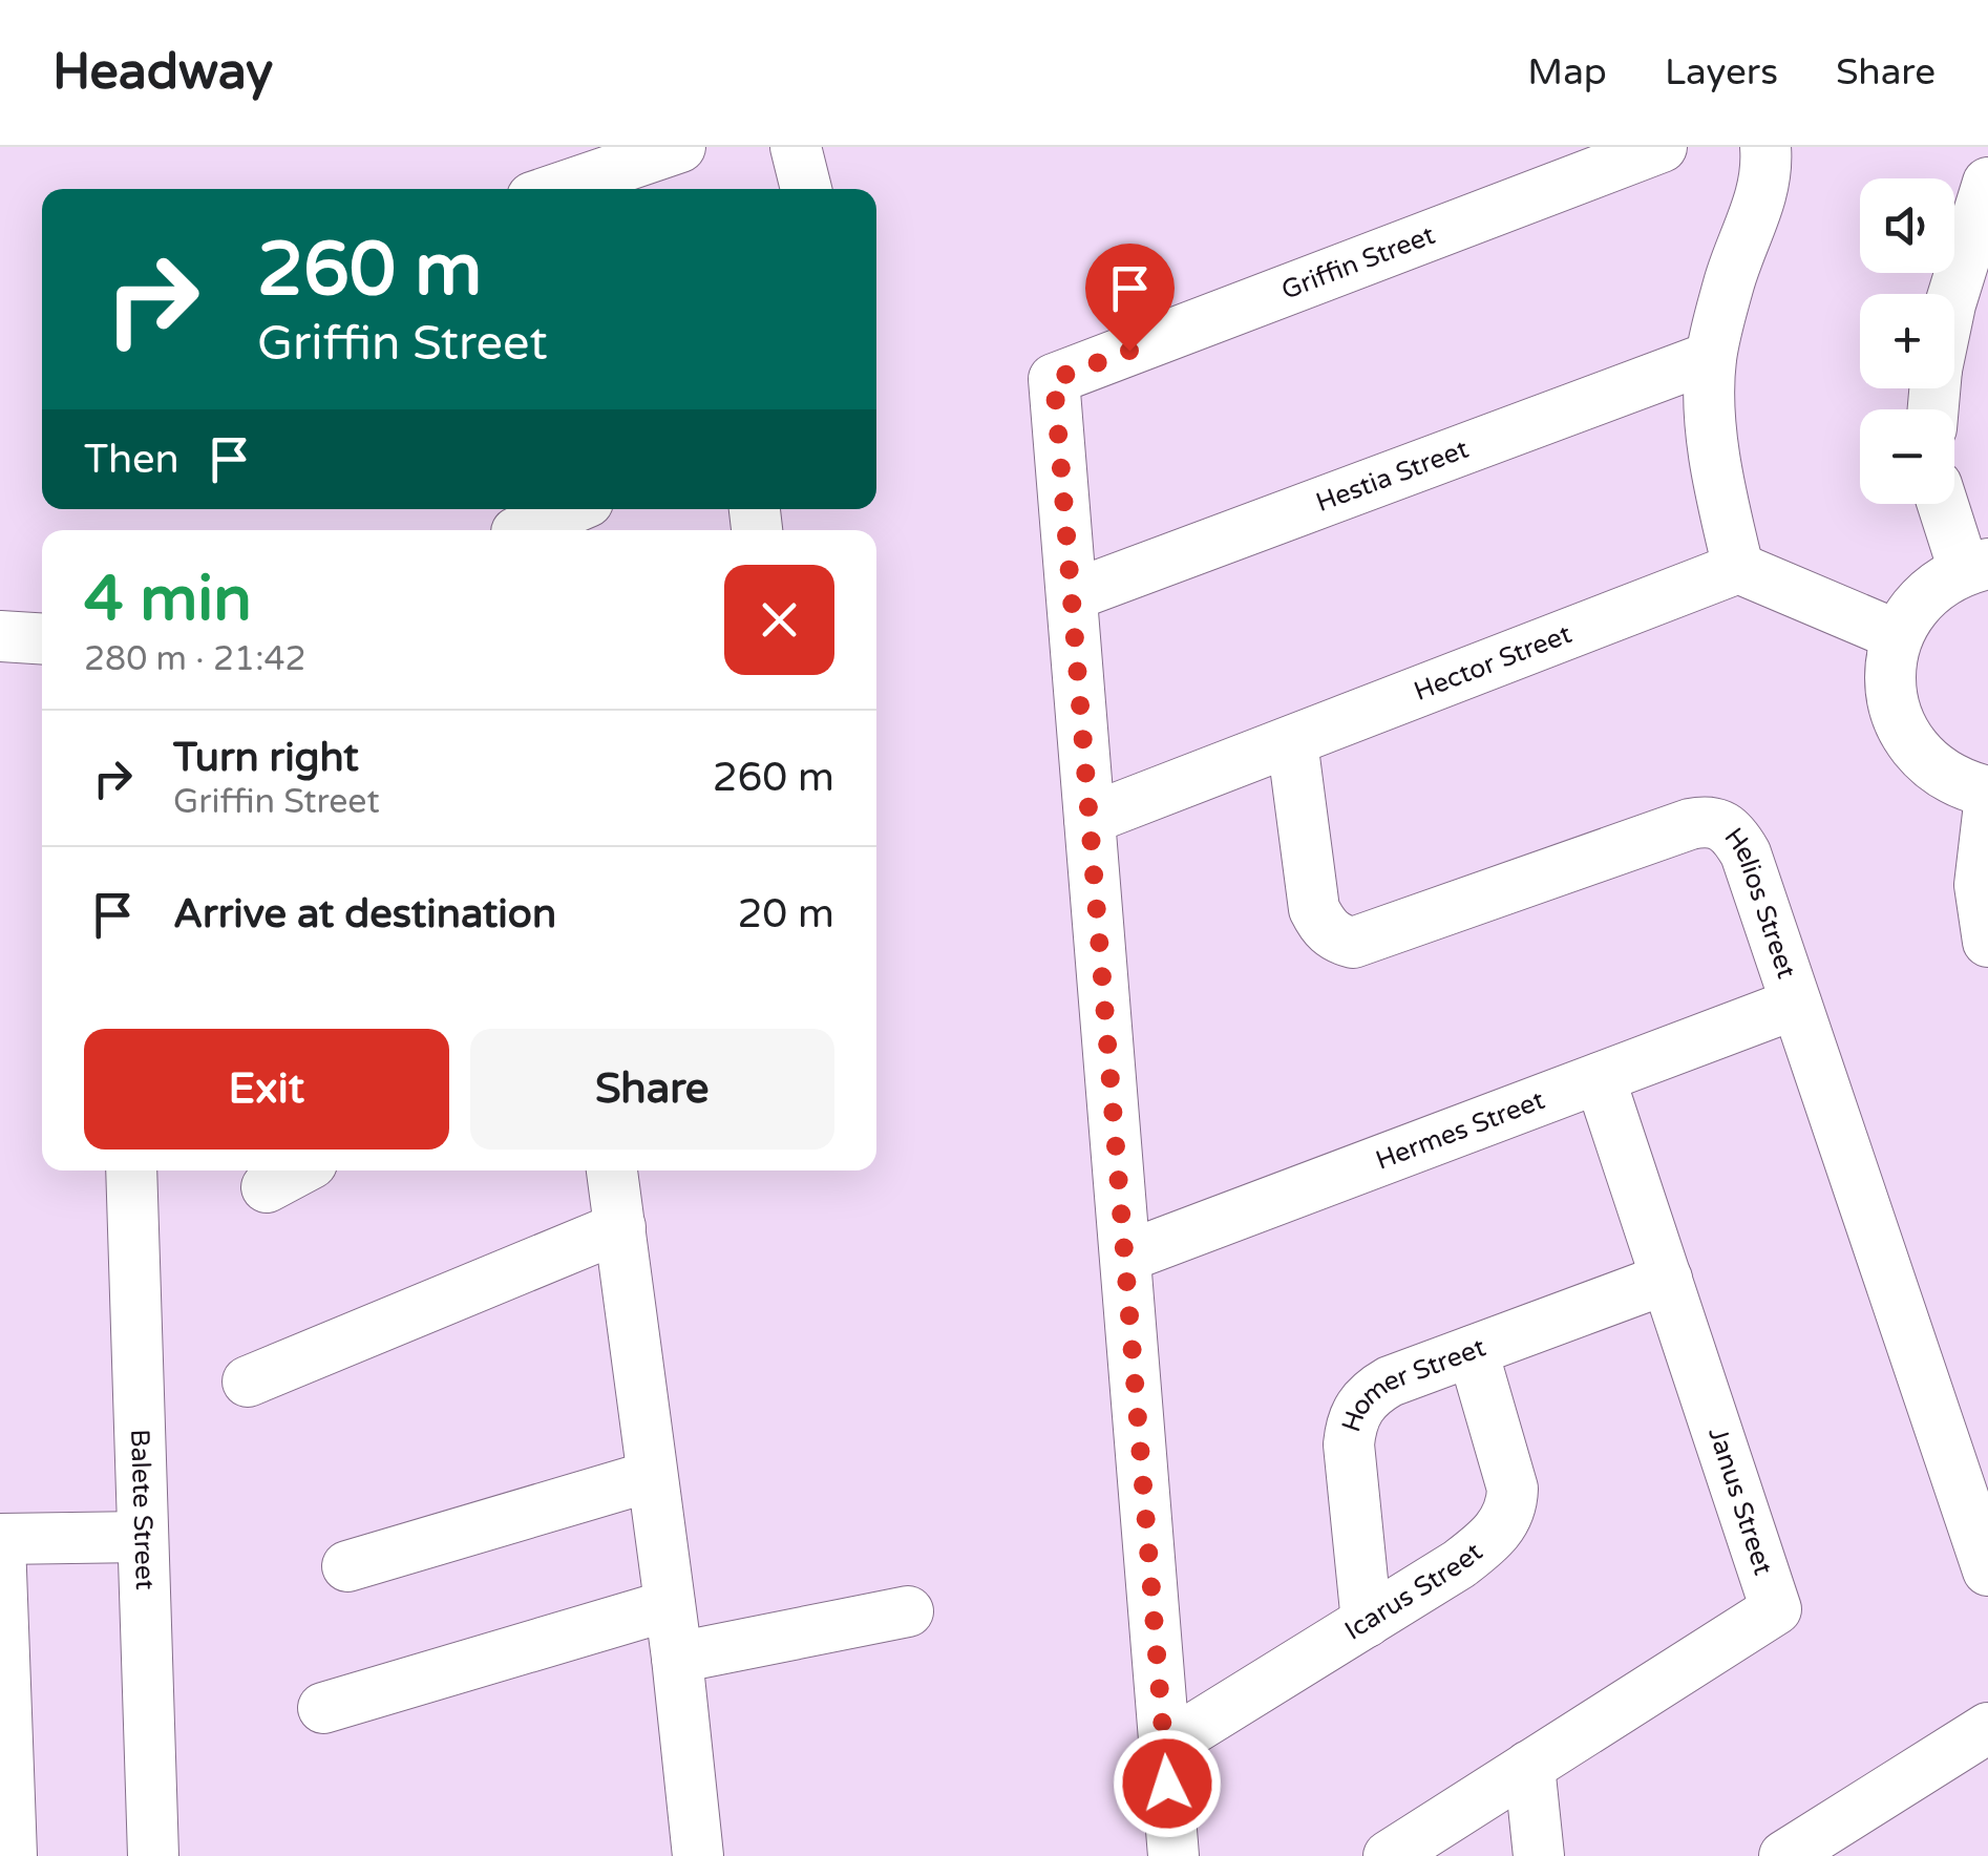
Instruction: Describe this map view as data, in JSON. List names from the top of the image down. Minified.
{"streets":{"street":["Griffin Street","Hestia Street","Hector Street","Helios Street","Hermes Street","Homer Street","Janus Street","Balete Street","Icarus Street"]},"crossings":[["Griffin Street","Hestia Street"],["Hector Street","Helios Street"],["Helios Street","Hermes Street"],["Hermes Street","Janus Street"],["Homer Street","Janus Street"],["Homer Street","Icarus Street"]],"page":{"header":"Headway","nav":["Map","Layers","Share"],"map_buttons":["+","−"],"turn":["260 m","Griffin Street"],"then":"Then","heading":["4 min","280 m · 21:42"],"list":[{"name":"Turn right","note":"Griffin Street","value":"260 m"},{"name":"Arrive at destination","value":"20 m"}],"buttons":["Exit","Share"]}}
